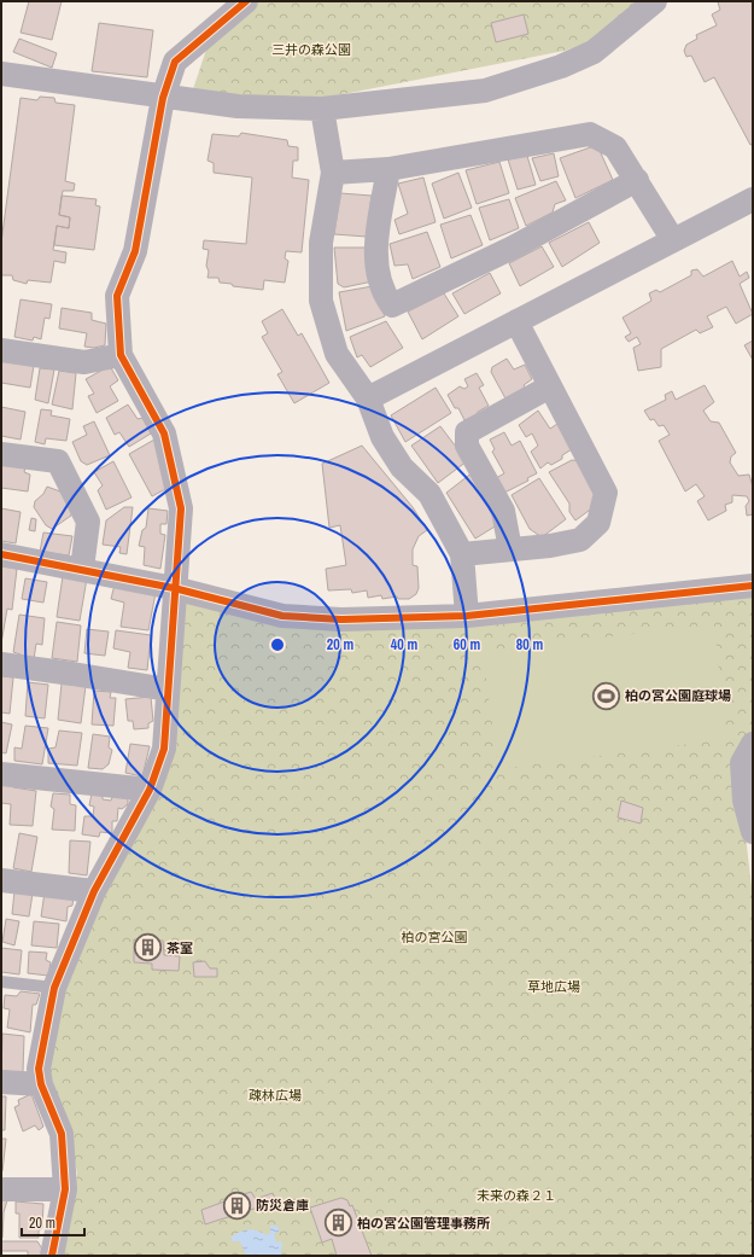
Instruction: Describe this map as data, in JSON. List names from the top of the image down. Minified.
{"parks":["三井の森公園","柏の宮公園","草地広場","疎林広場","未来の森２１"],"places":{"sports":["柏の宮公園庭球場"],"building":["茶室","防災倉庫","柏の宮公園管理事務所"]},"scale_bar":"20 m","rings":["20 m","40 m","60 m","80 m"]}
